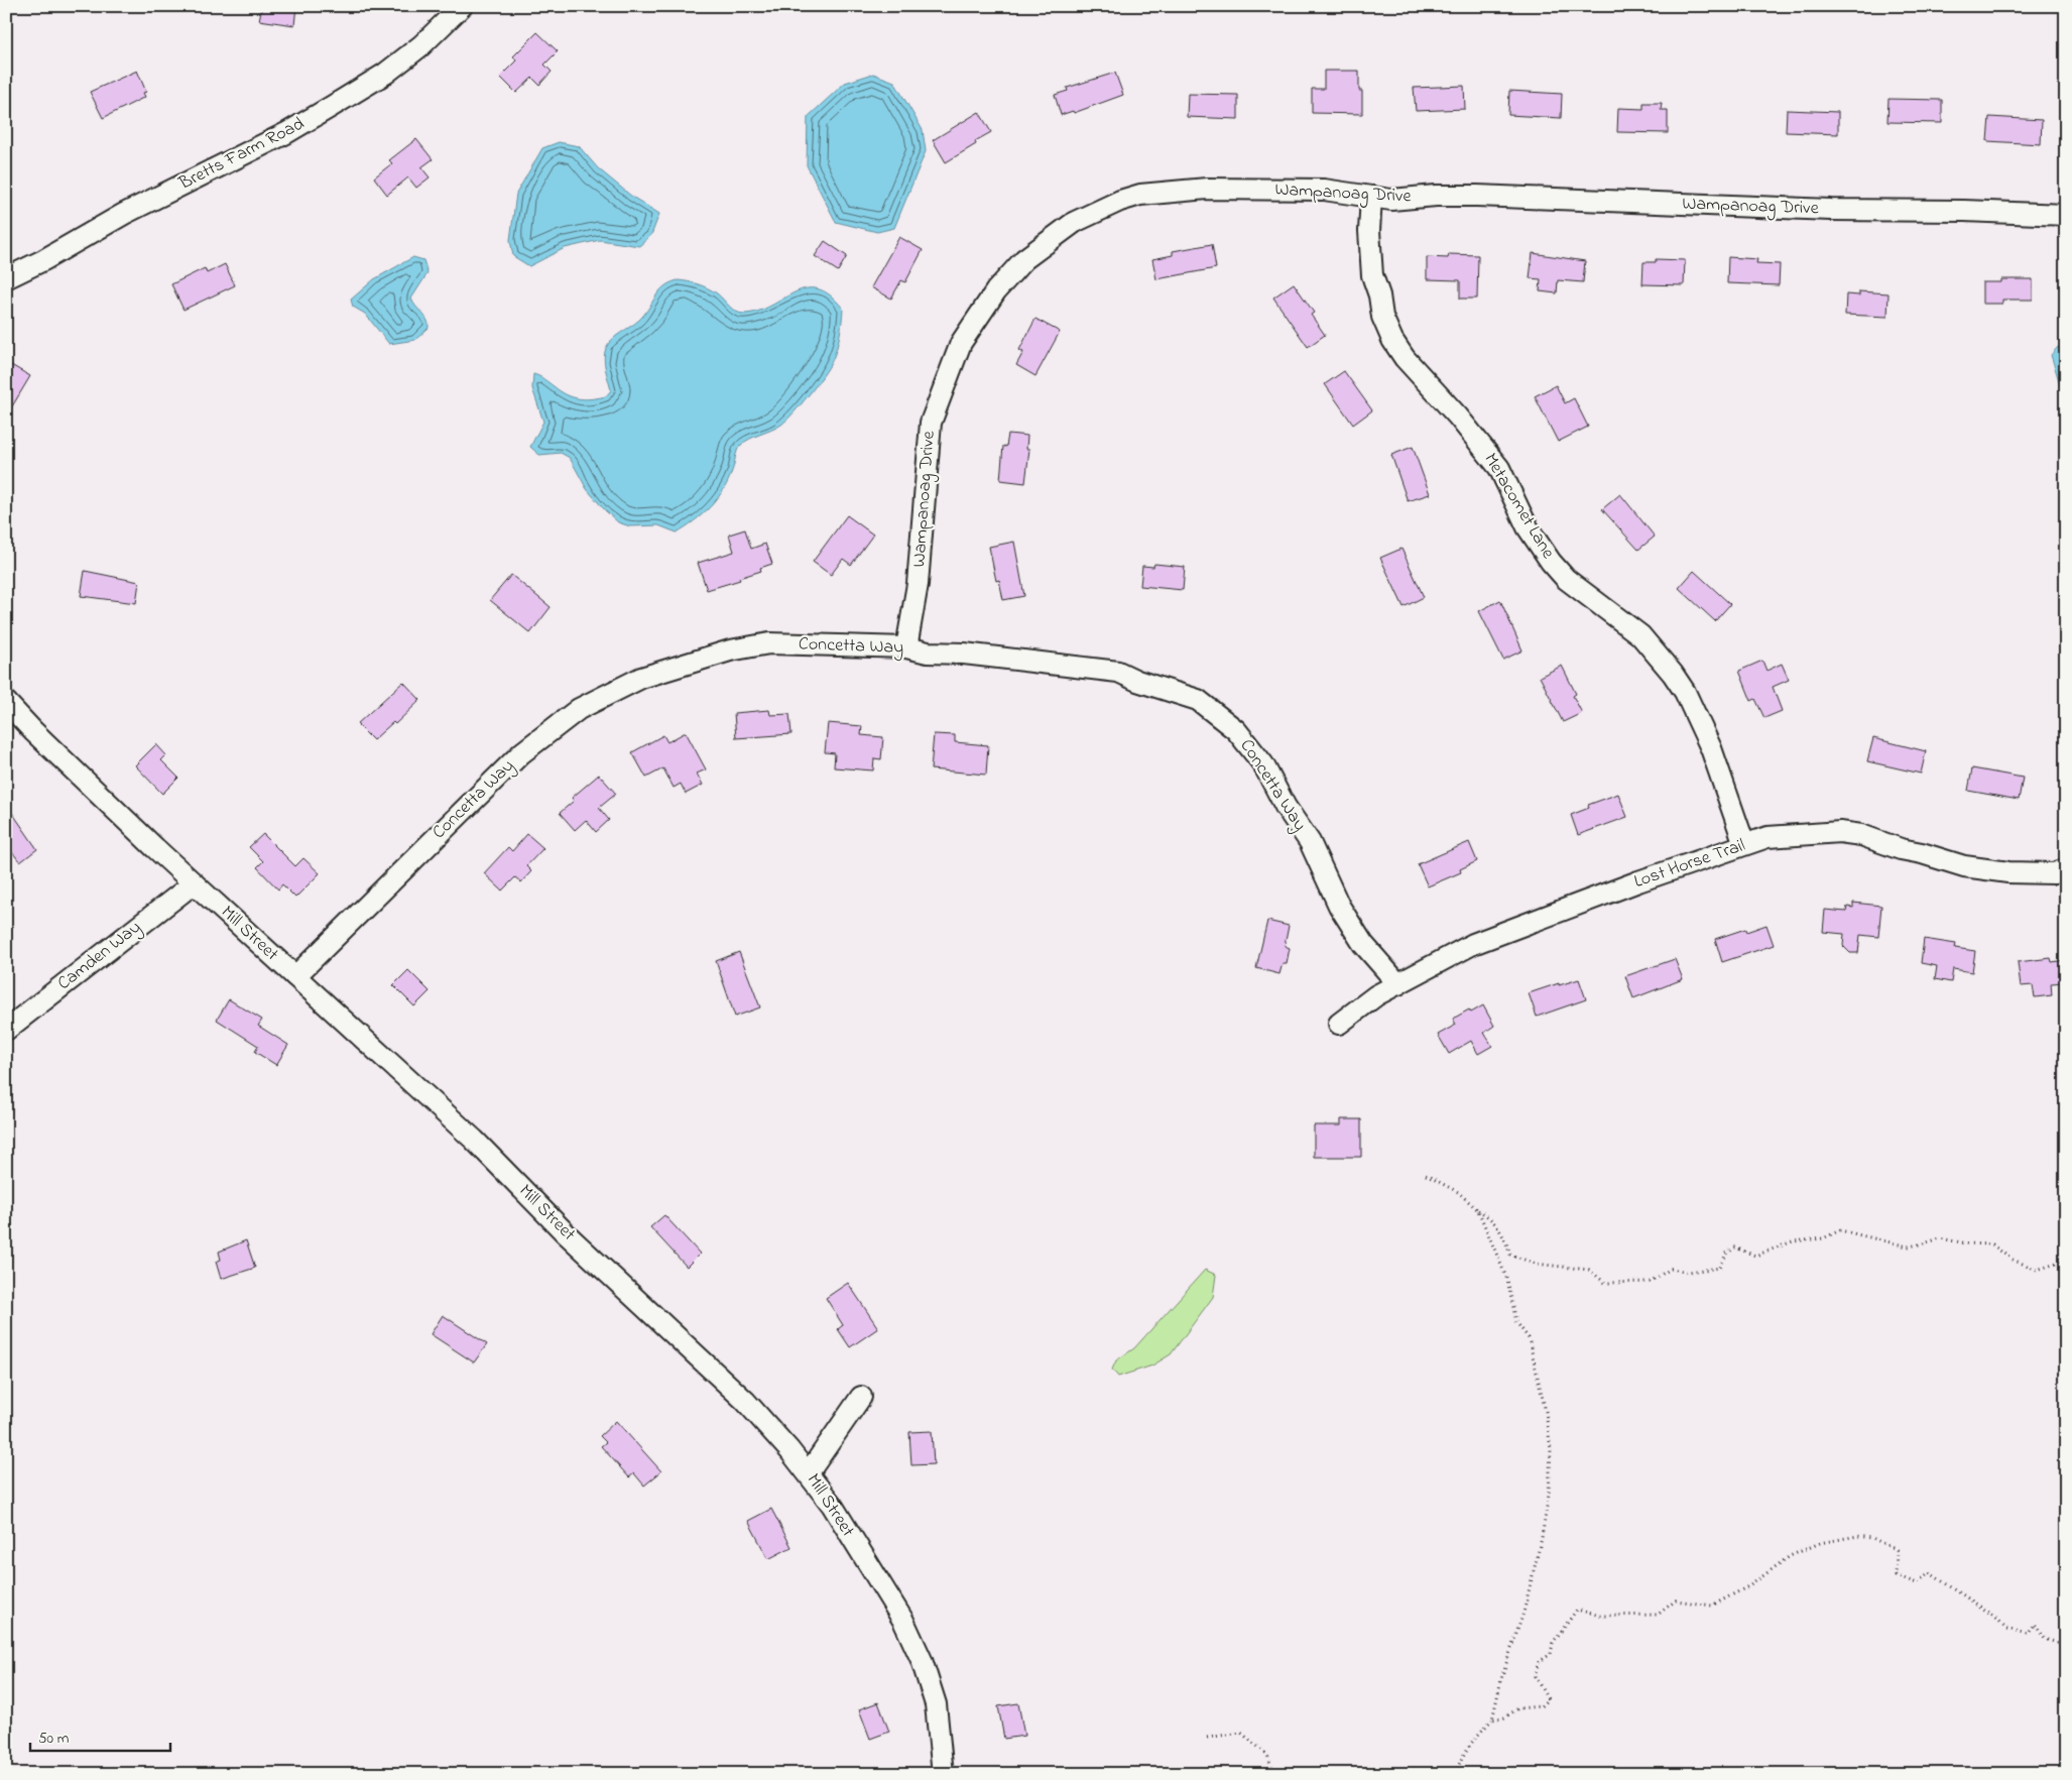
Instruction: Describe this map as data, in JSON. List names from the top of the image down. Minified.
{"streets":{"street":["Bretts Farm Road","Wampanoag Drive","Metacomet Lane","Concetta Way","Lost Horse Trail","Mill Street","Camden Way"]},"crossings":[["Wampanoag Drive","Metacomet Lane"],["Wampanoag Drive","Concetta Way"],["Metacomet Lane","Lost Horse Trail"],["Concetta Way","Lost Horse Trail"],["Concetta Way","Mill Street"],["Mill Street","Camden Way"]],"scale_bar":"50 m"}
